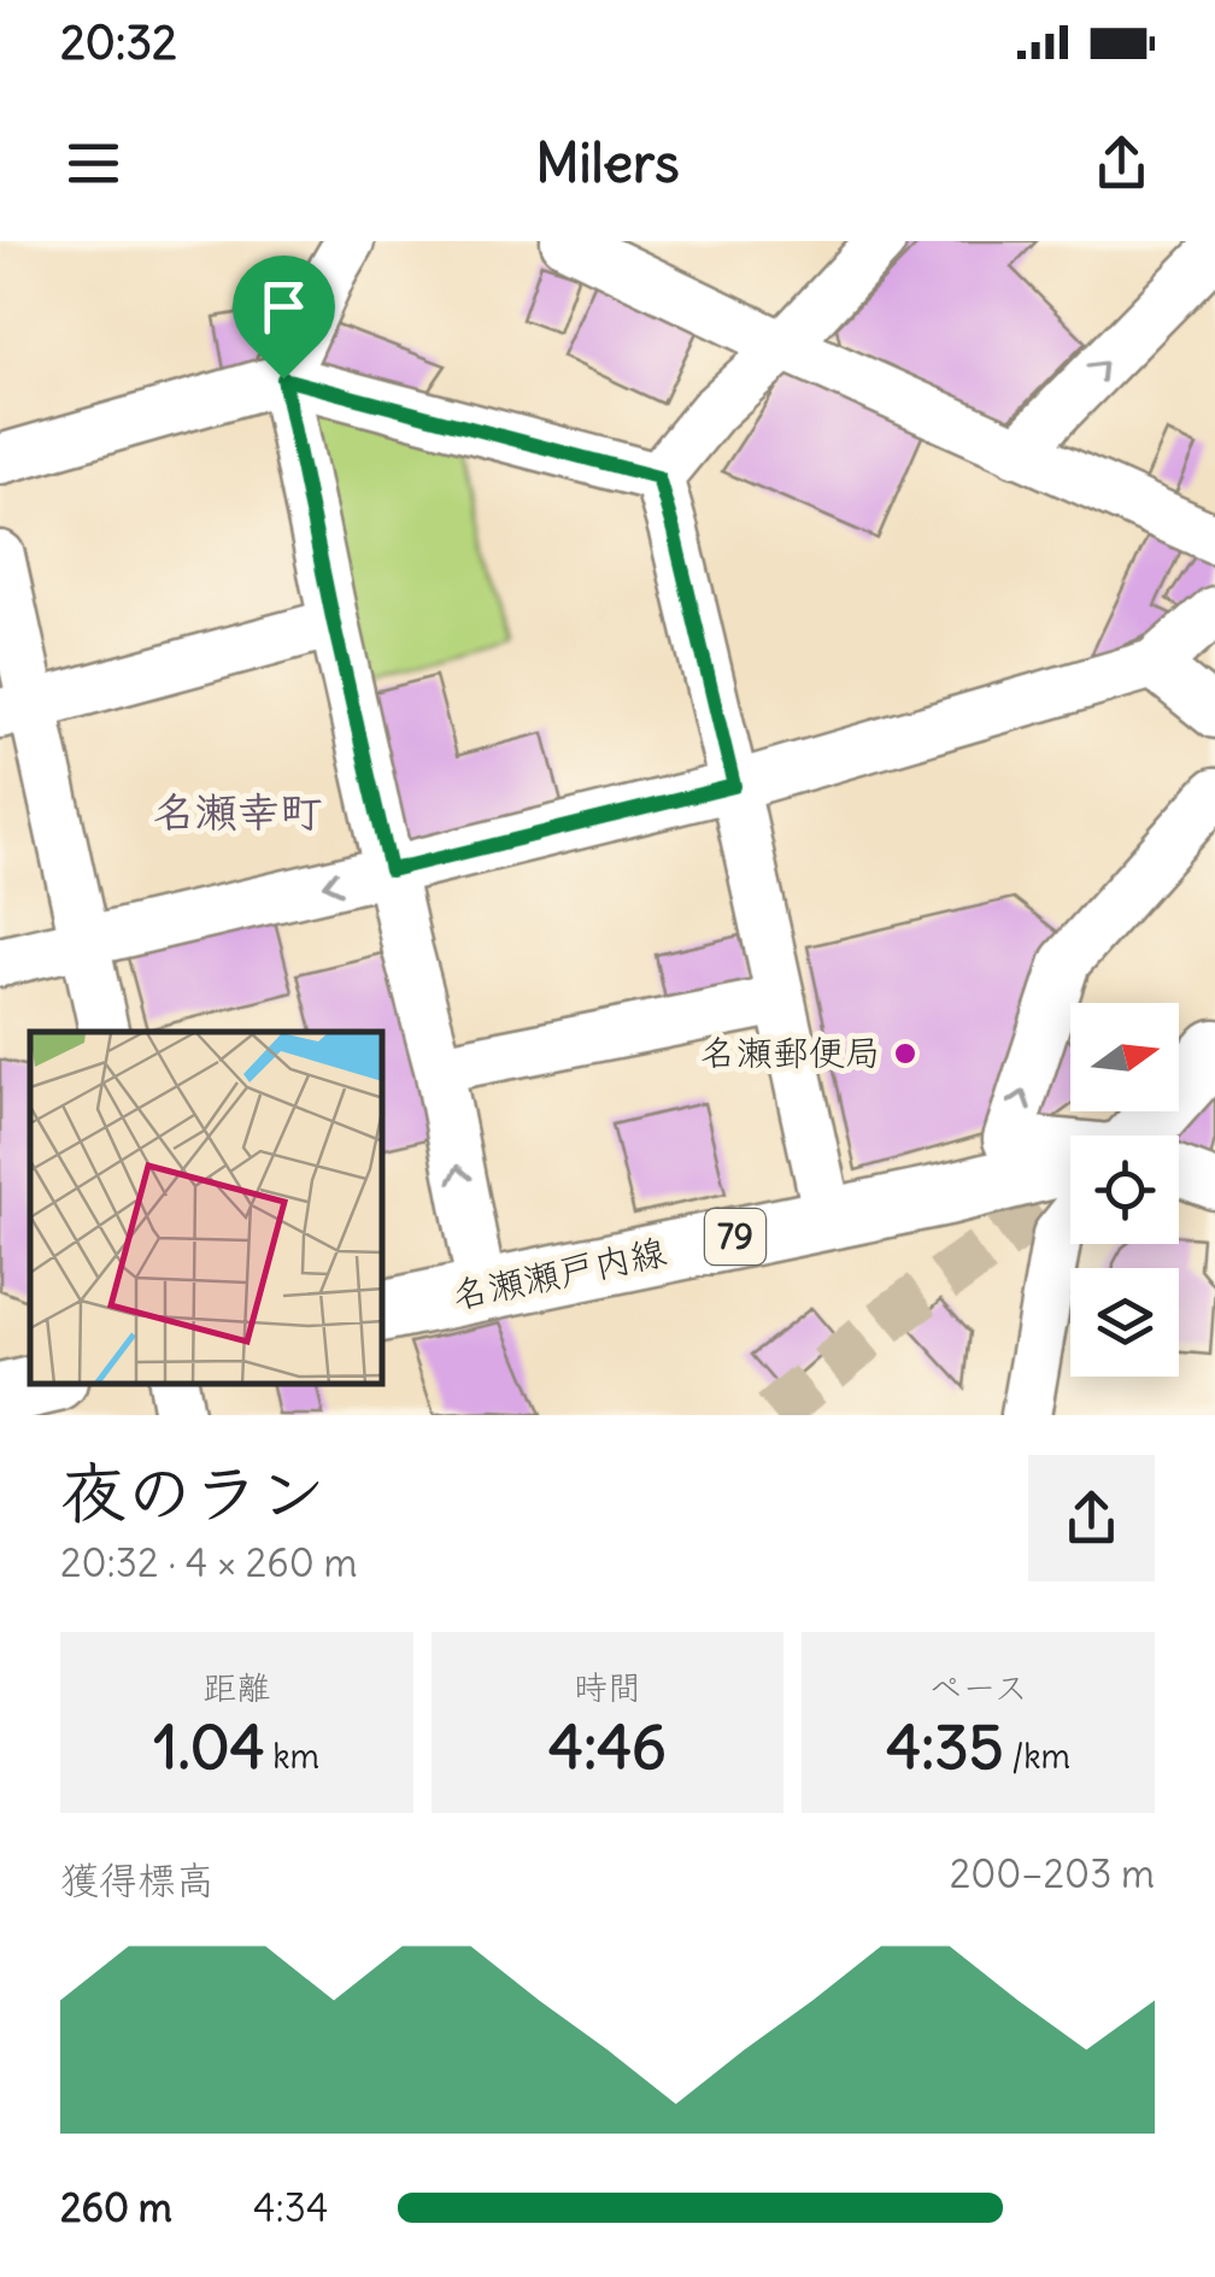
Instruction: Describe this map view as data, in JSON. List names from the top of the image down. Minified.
{"streets":{"main road":["79","名瀬瀬戸内線"]},"districts":["名瀬幸町"],"places":["名瀬郵便局"],"north":"right","page":{"status":"20:32","header":"Milers","heading":["夜のラン","20:32 · 4 × 260 m"],"stats":[["距離","1.04 km"],["時間","4:46"],["ペース","4:35 /km"]],"chart":["獲得標高","200–203 m"],"list":[{"name":"260 m","note":"4:34"}]}}
